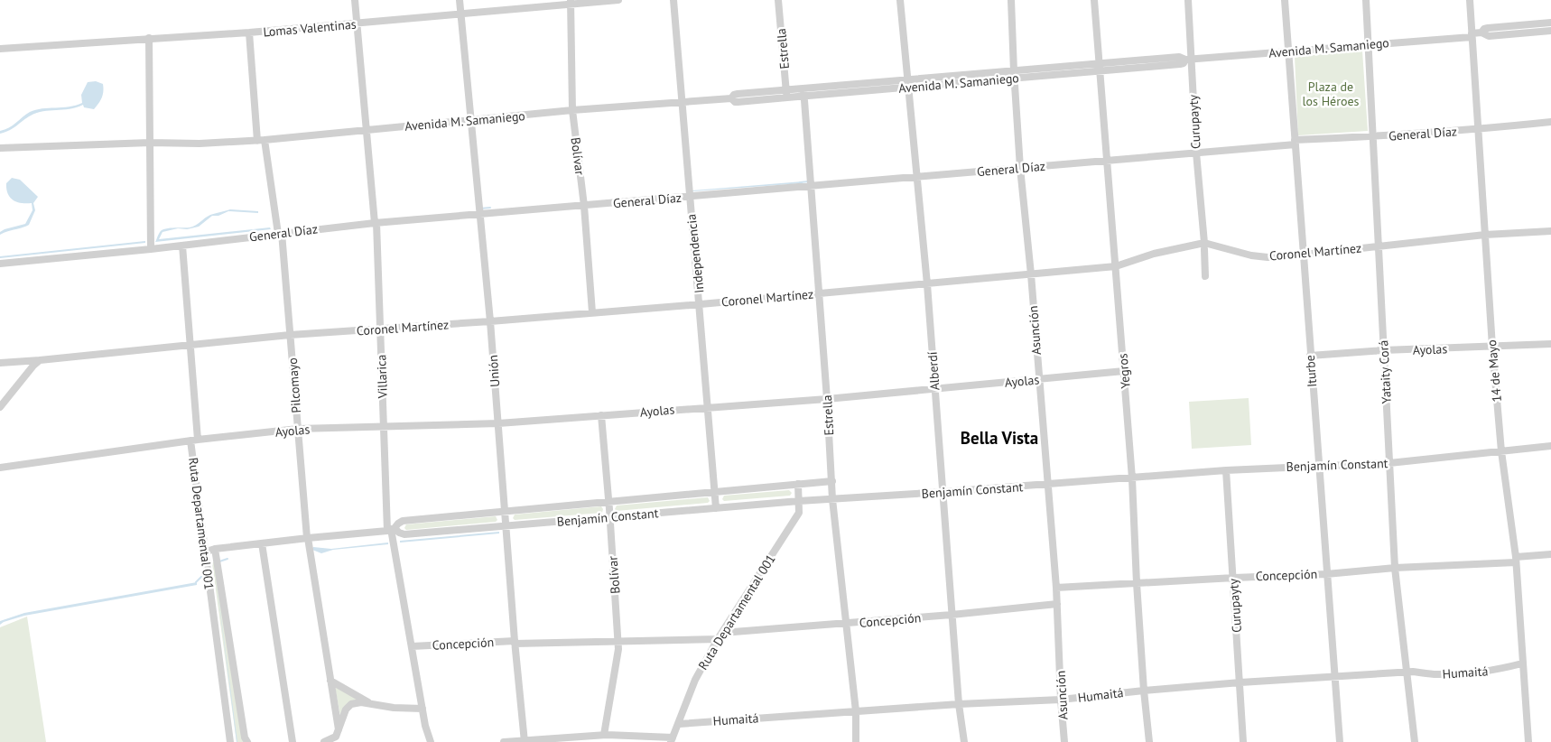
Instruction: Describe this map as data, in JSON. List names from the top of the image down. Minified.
{"streets":{"street":["Lomas Valentinas","Avenida M. Samaniego","Estrella","Curupayty","General Díaz","Bolívar","Coronel Martínez","Independencia","Asunción","Ayolas","Unión","Alberdí","Yegros","Iturbe","14 de Mayo","Yataity Corá","Villarica","Pilcomayo","Benjamín Constant","Ruta Departamental 001","Concepción","Humaitá"]},"crossings":[["Lomas Valentinas","Bolívar"],["Lomas Valentinas","Unión"],["Lomas Valentinas","Villarica"],["Lomas Valentinas","Pilcomayo"],["Avenida M. Samaniego","Estrella"],["Avenida M. Samaniego","Curupayty"],["Avenida M. Samaniego","Bolívar"],["Avenida M. Samaniego","Independencia"],["Avenida M. Samaniego","Asunción"],["Avenida M. Samaniego","Unión"],["Avenida M. Samaniego","Alberdí"],["Avenida M. Samaniego","Yegros"],["Avenida M. Samaniego","Iturbe"],["Avenida M. Samaniego","14 de Mayo"],["Avenida M. Samaniego","Yataity Corá"],["Avenida M. Samaniego","Villarica"],["Avenida M. Samaniego","Pilcomayo"],["Estrella","General Díaz"],["Estrella","Coronel Martínez"],["Estrella","Ayolas"],["Estrella","Benjamín Constant"],["Estrella","Concepción"],["Estrella","Humaitá"],["Curupayty","General Díaz"],["Curupayty","Coronel Martínez"],["Curupayty","Benjamín Constant"],["Curupayty","Concepción"],["Curupayty","Humaitá"],["General Díaz","Bolívar"],["General Díaz","Independencia"],["General Díaz","Asunción"],["General Díaz","Unión"],["General Díaz","Alberdí"],["General Díaz","Yegros"],["General Díaz","Iturbe"],["General Díaz","14 de Mayo"],["General Díaz","Yataity Corá"],["General Díaz","Villarica"],["General Díaz","Pilcomayo"],["Bolívar","Coronel Martínez"],["Bolívar","Ayolas"],["Bolívar","Benjamín Constant"],["Bolívar","Concepción"],["Coronel Martínez","Independencia"],["Coronel Martínez","Asunción"],["Coronel Martínez","Unión"],["Coronel Martínez","Alberdí"],["Coronel Martínez","Yegros"],["Coronel Martínez","Iturbe"],["Coronel Martínez","14 de Mayo"],["Coronel Martínez","Yataity Corá"],["Coronel Martínez","Villarica"],["Coronel Martínez","Pilcomayo"],["Independencia","Ayolas"],["Independencia","Benjamín Constant"],["Asunción","Ayolas"],["Asunción","Benjamín Constant"],["Asunción","Concepción"],["Asunción","Humaitá"],["Ayolas","Unión"],["Ayolas","Alberdí"],["Ayolas","Yegros"],["Ayolas","Iturbe"],["Ayolas","14 de Mayo"],["Ayolas","Yataity Corá"],["Ayolas","Villarica"],["Ayolas","Pilcomayo"],["Ayolas","Ruta Departamental 001"],["Unión","Benjamín Constant"],["Unión","Concepción"],["Alberdí","Benjamín Constant"],["Alberdí","Concepción"],["Alberdí","Humaitá"],["Yegros","Benjamín Constant"],["Yegros","Concepción"],["Yegros","Humaitá"],["Iturbe","Benjamín Constant"],["Iturbe","Concepción"],["Iturbe","Humaitá"],["14 de Mayo","Benjamín Constant"],["14 de Mayo","Concepción"],["14 de Mayo","Humaitá"],["Yataity Corá","Benjamín Constant"],["Yataity Corá","Concepción"],["Yataity Corá","Humaitá"],["Villarica","Benjamín Constant"],["Villarica","Concepción"],["Pilcomayo","Benjamín Constant"],["Benjamín Constant","Ruta Departamental 001"],["Ruta Departamental 001","Concepción"],["Ruta Departamental 001","Humaitá"]],"districts":["Bella Vista"],"parks":["Plaza de los Héroes"]}
